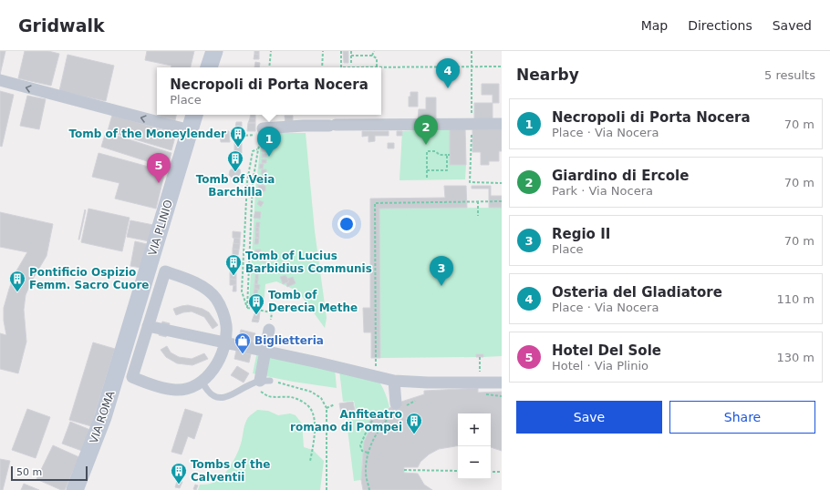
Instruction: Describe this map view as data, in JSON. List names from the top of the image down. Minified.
{"streets":{"street":["VIA PLINIO","VIA ROMA"]},"crossings":[["VIA PLINIO","VIA ROMA"]],"places":{"building":["Tomb of the Moneylender","Tomb of Veia Barchilla","Tomb of Lucius Barbidius Communis","Pontificio Ospizio Femm. Sacro Cuore","Tomb of Derecia Methe","Anfiteatro romano di Pompei","Tombs of the Calventii"],"shop":["Biglietteria"]},"scale_bar":"50 m","page":{"header":"Gridwalk","nav":["Map","Directions","Saved"],"heading":["Nearby","5 results"],"pins":["4","2","1","5","3"],"popup":["Necropoli di Porta Nocera","Place"],"list":[{"mark":"1","name":"Necropoli di Porta Nocera","note":"Place · Via Nocera","value":"70 m"},{"mark":"2","name":"Giardino di Ercole","note":"Park · Via Nocera","value":"70 m"},{"mark":"3","name":"Regio II","note":"Place","value":"70 m"},{"mark":"4","name":"Osteria del Gladiatore","note":"Place · Via Nocera","value":"110 m"},{"mark":"5","name":"Hotel Del Sole","note":"Hotel · Via Plinio","value":"130 m"}],"buttons":["Save","Share"],"map_buttons":["+","−"],"scale":"50 m"}}
